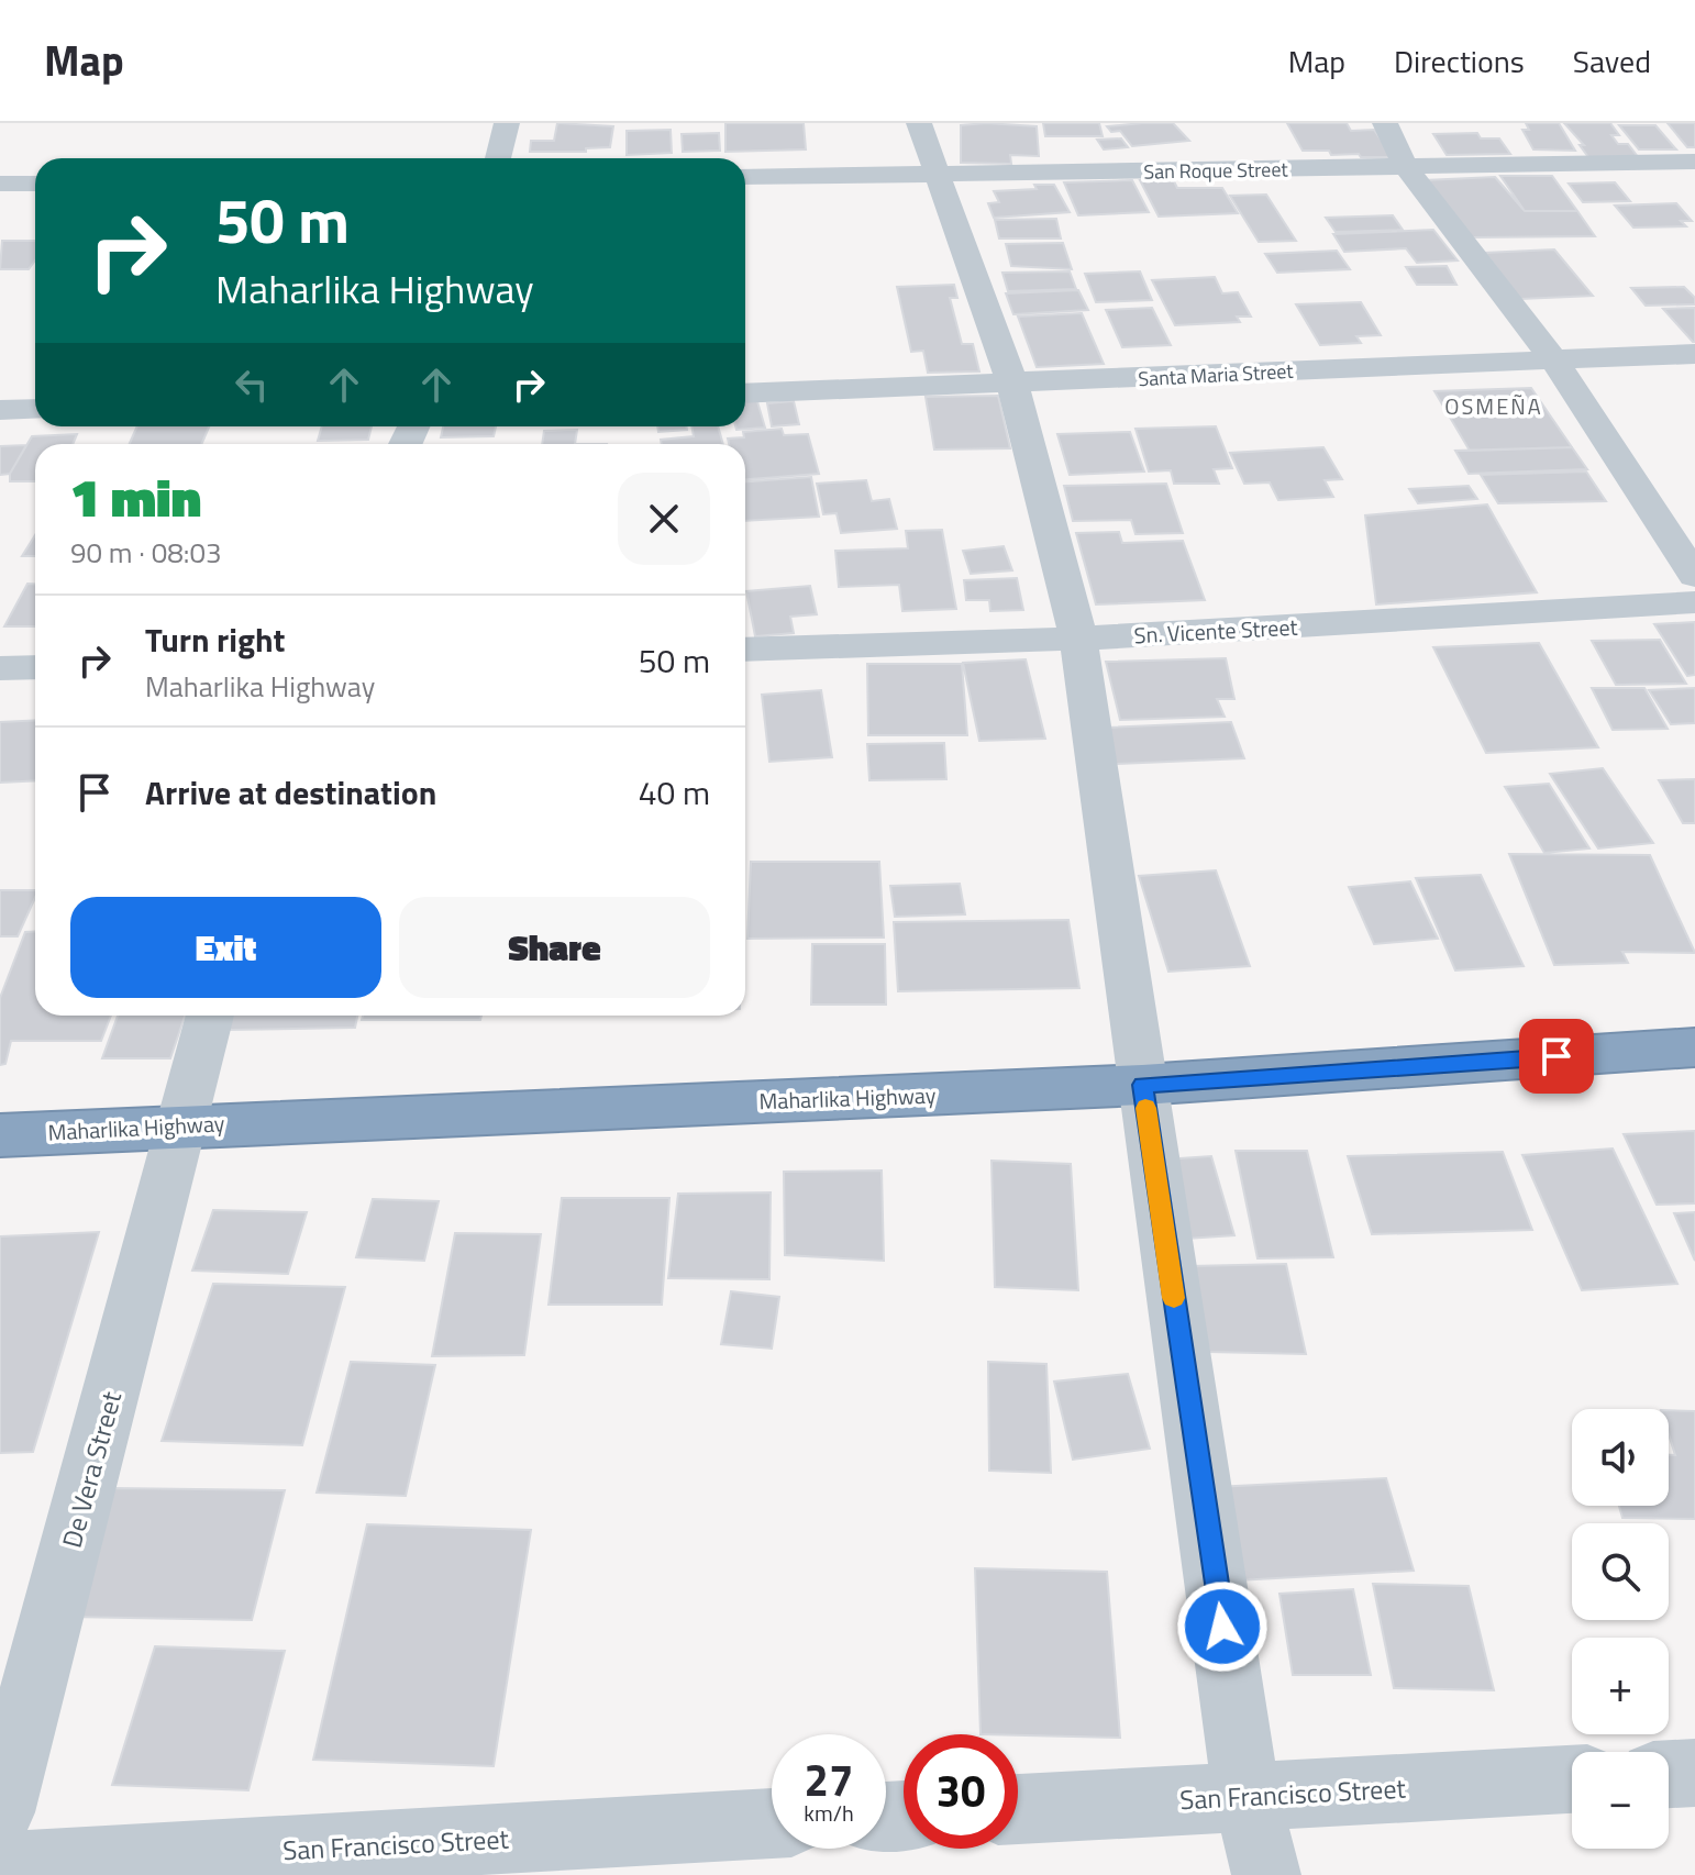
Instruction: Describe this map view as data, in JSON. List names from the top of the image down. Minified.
{"streets":{"highway":["Maharlika Highway"],"street":["San Roque Street","Santa Maria Street","Sn. Vicente Street","De Vera Street","San Francisco Street"]},"crossings":[["Maharlika Highway","De Vera Street"]],"districts":["OSMEÑA"],"page":{"header":"Map","nav":["Map","Directions","Saved"],"turn":["50 m","Maharlika Highway"],"heading":["1 min","90 m · 08:03"],"list":[{"name":"Turn right","note":"Maharlika Highway","value":"50 m"},{"name":"Arrive at destination","value":"40 m"}],"buttons":["Exit","Share"],"map_buttons":["+","−"],"speed":"27 km/h","limit":"30"}}
